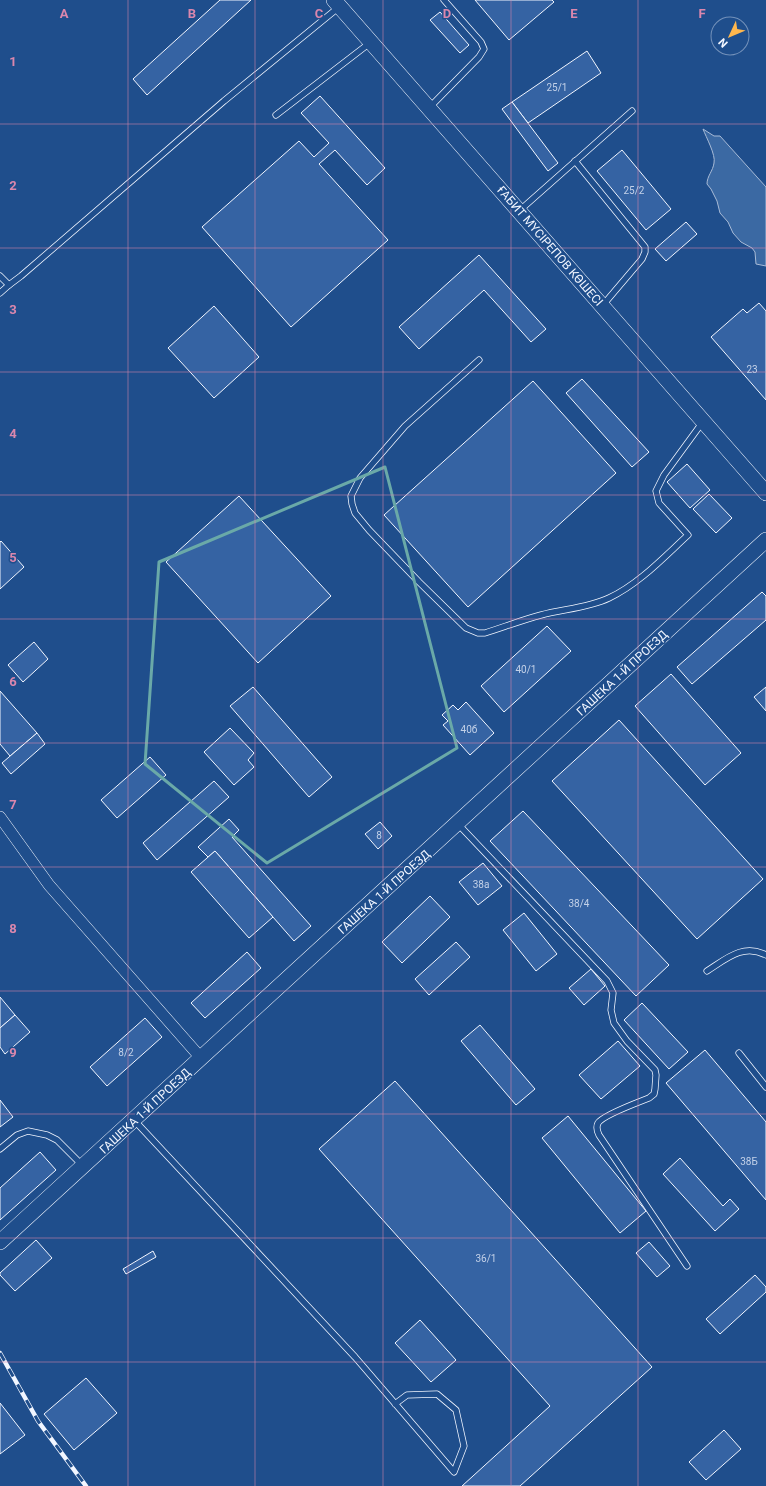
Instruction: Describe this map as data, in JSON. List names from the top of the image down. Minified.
{"streets":{"main road":["ҒАБИТ МҮСІРЕПОВ КӨШЕСІ","ГАШЕКА 1-Й ПРОЕЗД"]},"house_numbers":["25/1","25/2","23","40/1","40б","8","38а","38/4","8/2","38Б","36/1"],"north":"bottom left","grid":{"columns":["A","B","C","D","E","F"],"rows":["1","2","3","4","5","6","7","8","9"]}}
